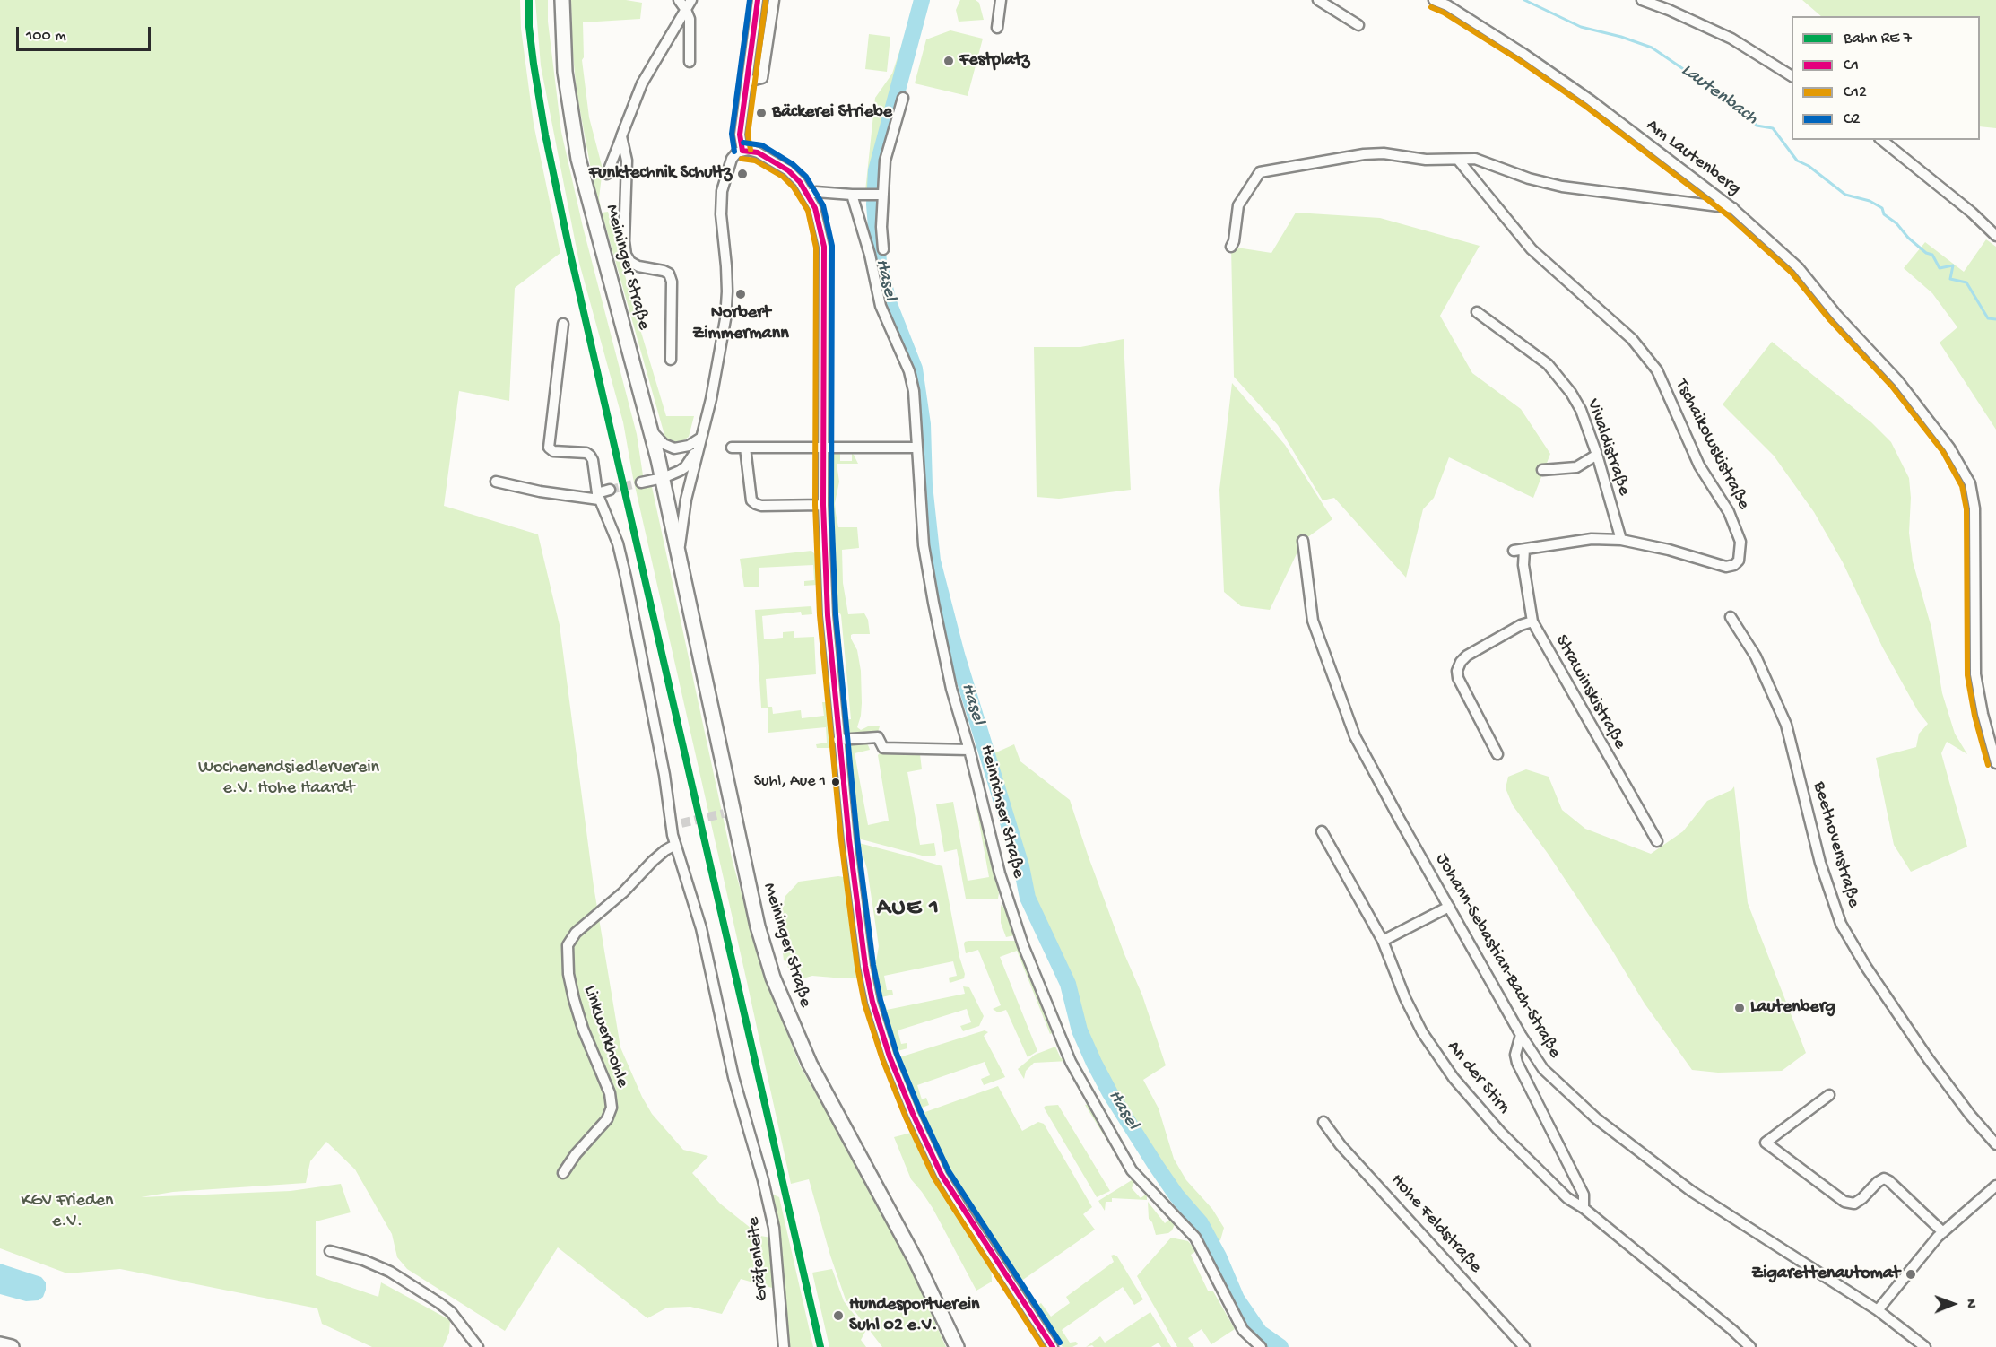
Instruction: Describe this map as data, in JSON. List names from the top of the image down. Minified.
{"streets":{"main road":["Meininger Straße"],"street":["Am Lautenberg","Tschaikowskistraße","Vivaldistraße","Strawinskistraße","Heinrichser Straße","Beethovenstraße","Johann-Sebastian-Bach-Straße","Linkwerkhohle","An der Stirn","Hohe Feldstraße","Gräfenleite"]},"crossings":[["Tschaikowskistraße","Vivaldistraße"],["Tschaikowskistraße","Strawinskistraße"],["Johann-Sebastian-Bach-Straße","An der Stirn"],["Linkwerkhohle","Gräfenleite"]],"districts":["AUE 1"],"water":["Lautenbach","Hasel"],"parks":["Wochenendsiedlerverein e.V. Hohe Haardt","KGV Frieden e.V."],"places":["Festplatz","Bäckerei Striebe","Funktechnik Schultz","Norbert Zimmermann","Suhl, Aue 1","Lautenberg","Zigarettenautomat","Hundesportverein Suhl 02 e.V."],"lines":["transit line C1","transit line C2","transit line C12"],"legend":["Bahn RE 7","C1","C12","C2"],"scale_bar":"100 m","north":"right"}
